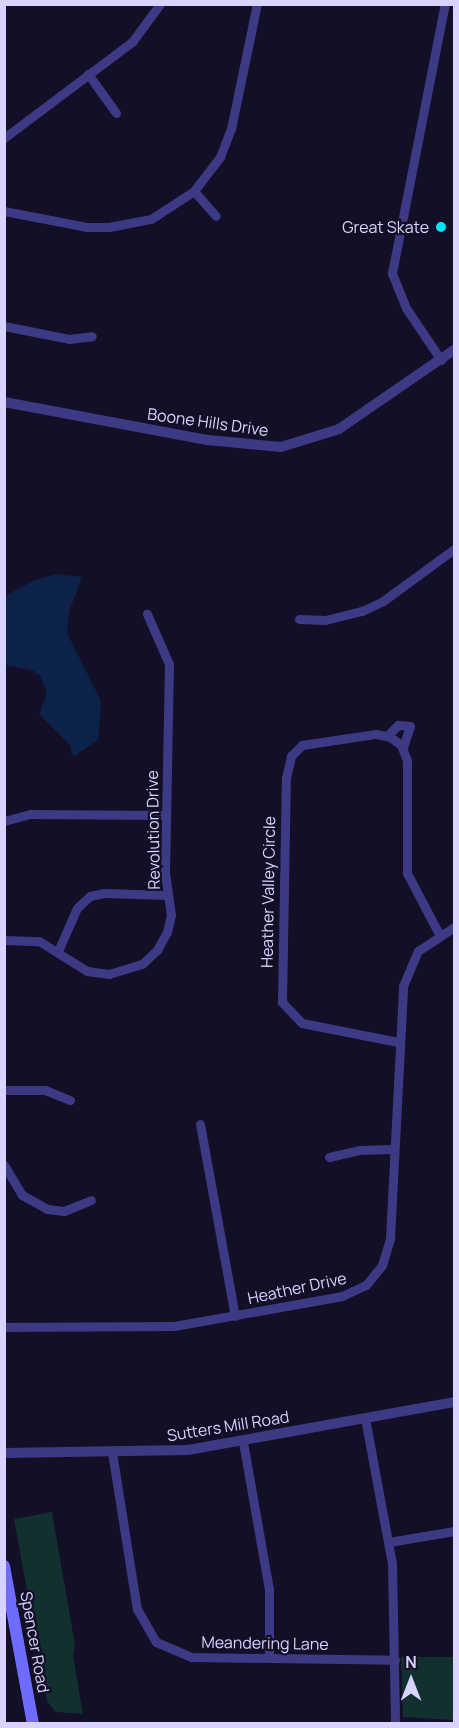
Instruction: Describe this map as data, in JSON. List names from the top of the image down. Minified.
{"streets":{"main road":["Spencer Road"],"street":["Boone Hills Drive","Revolution Drive","Heather Valley Circle","Heather Drive","Sutters Mill Road","Meandering Lane"]},"crossings":[["Heather Valley Circle","Heather Drive"],["Sutters Mill Road","Meandering Lane"]],"places":["Great Skate"],"north":"top"}
